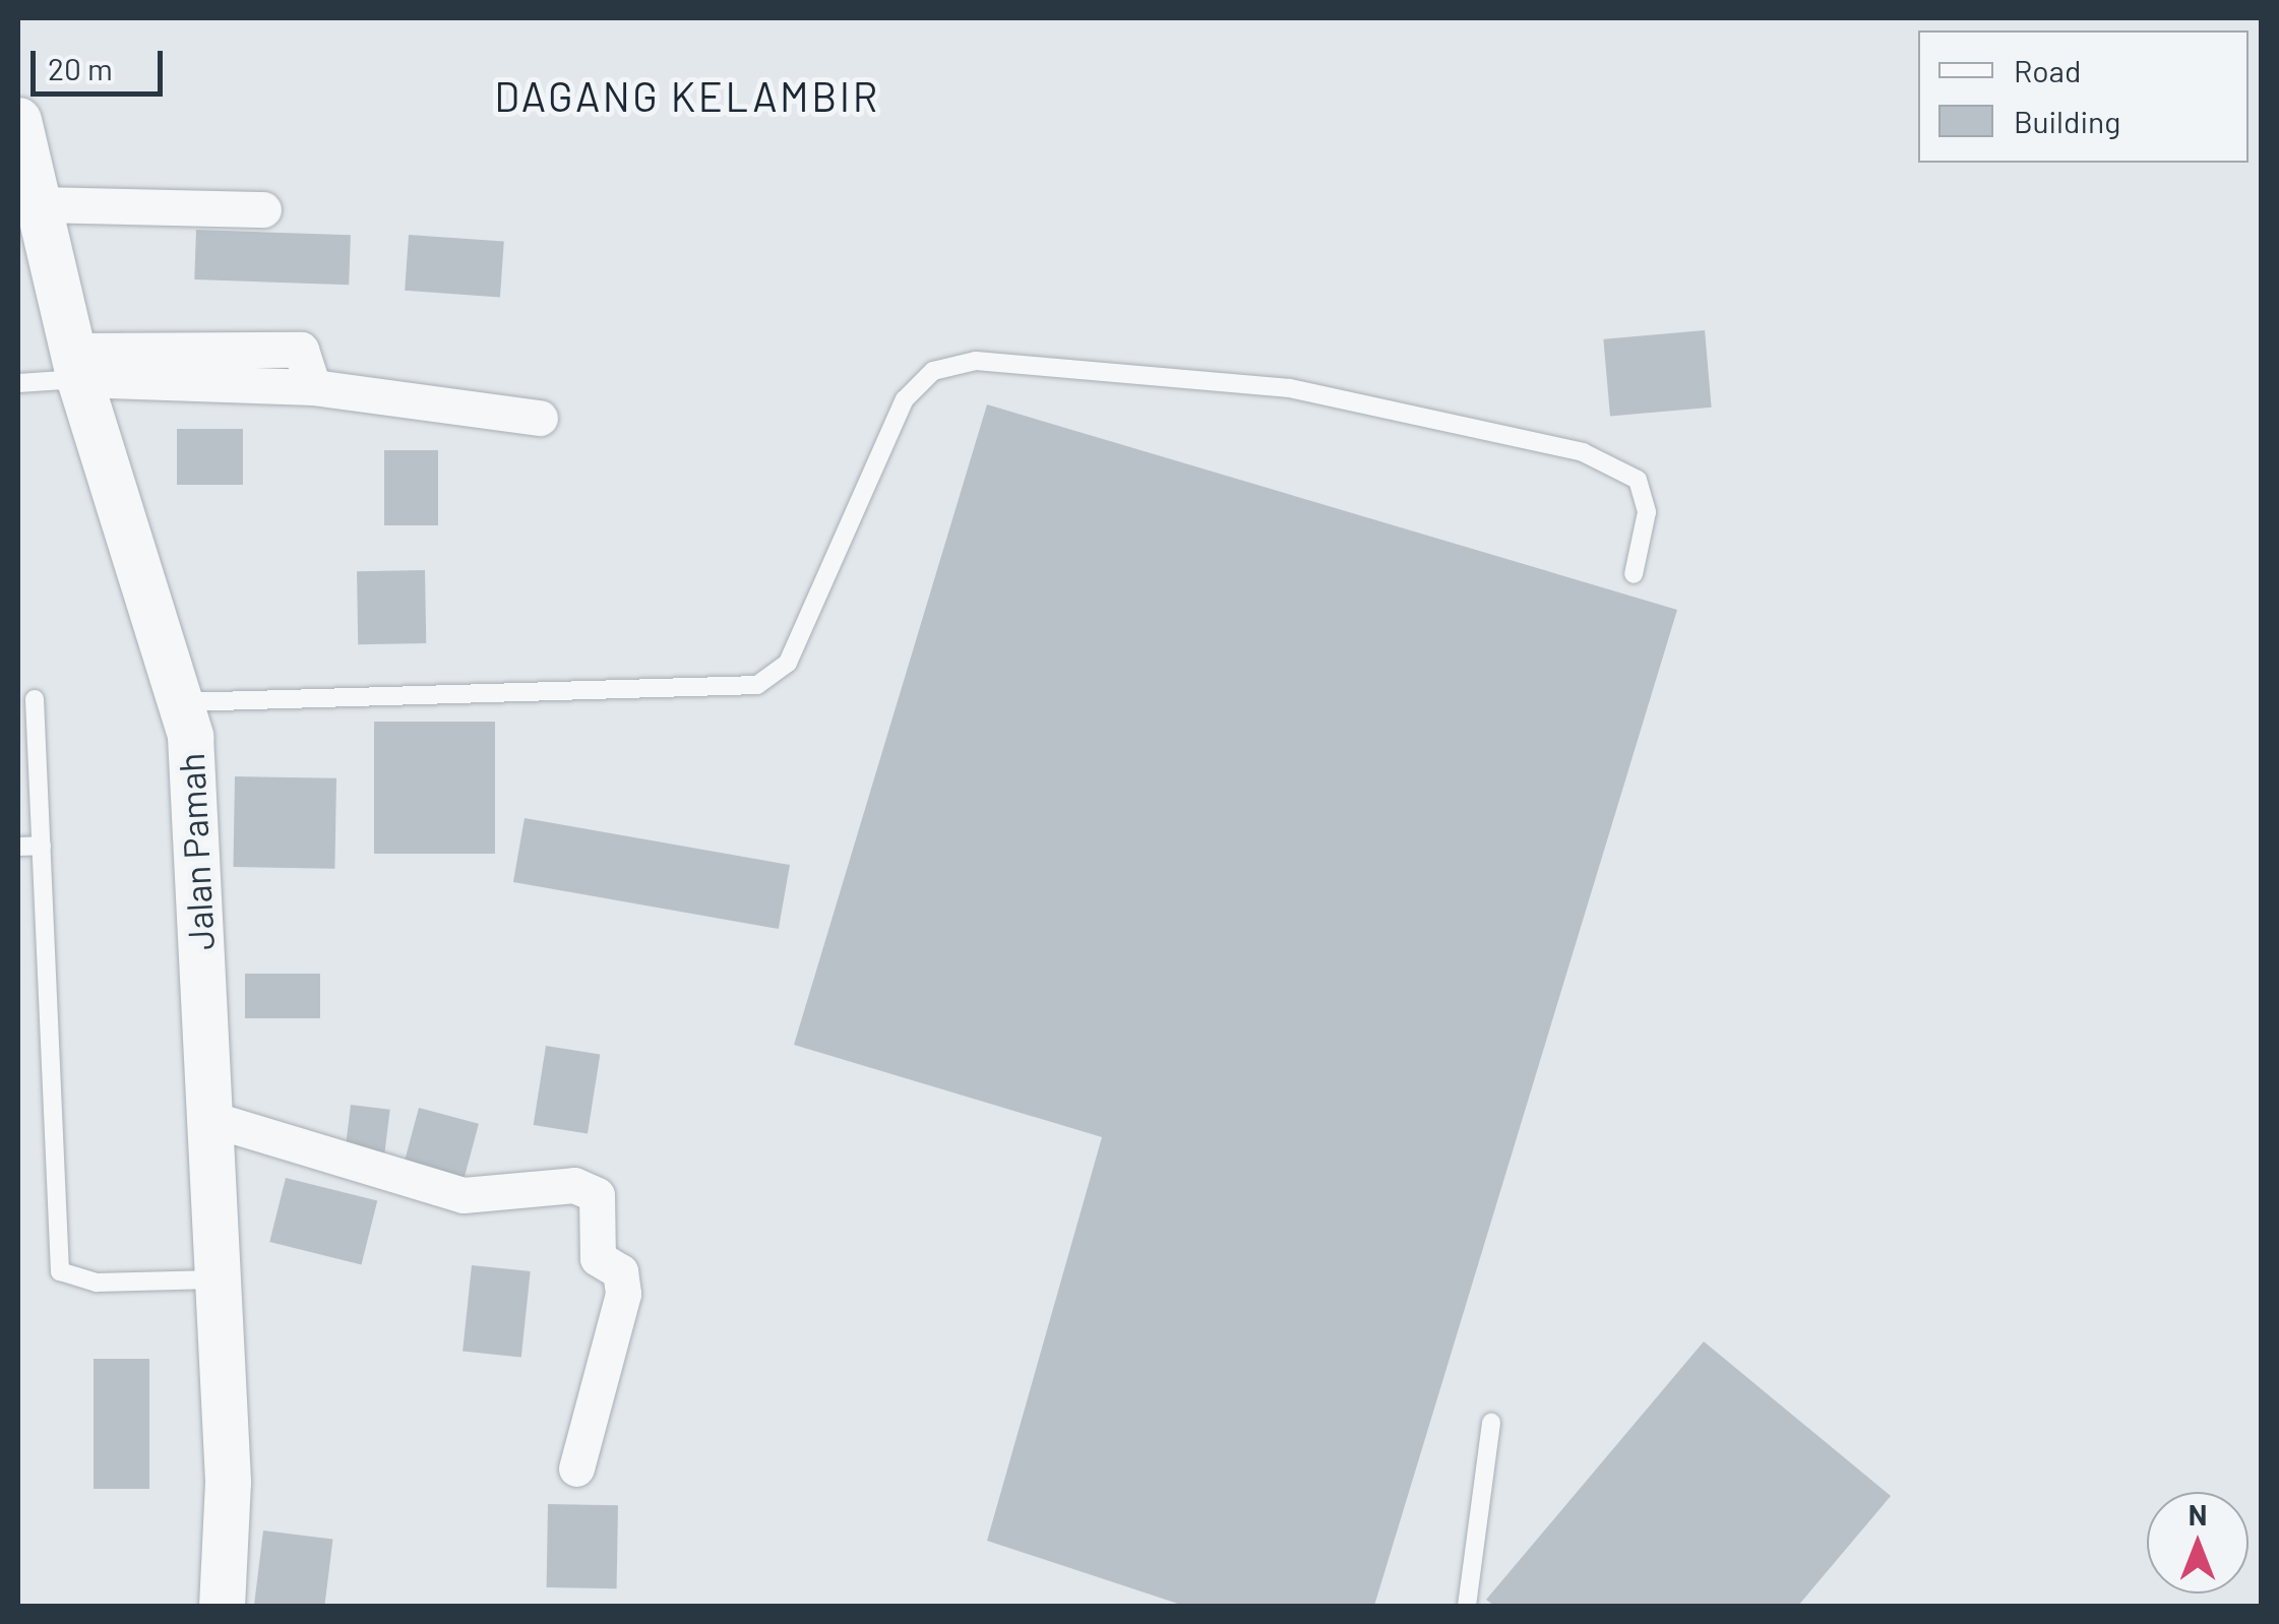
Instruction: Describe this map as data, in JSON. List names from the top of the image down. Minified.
{"streets":{"street":["Jalan Pamah"]},"districts":["DAGANG KELAMBIR"],"legend":["Road","Building"],"scale_bar":"20 m","north":"top"}
